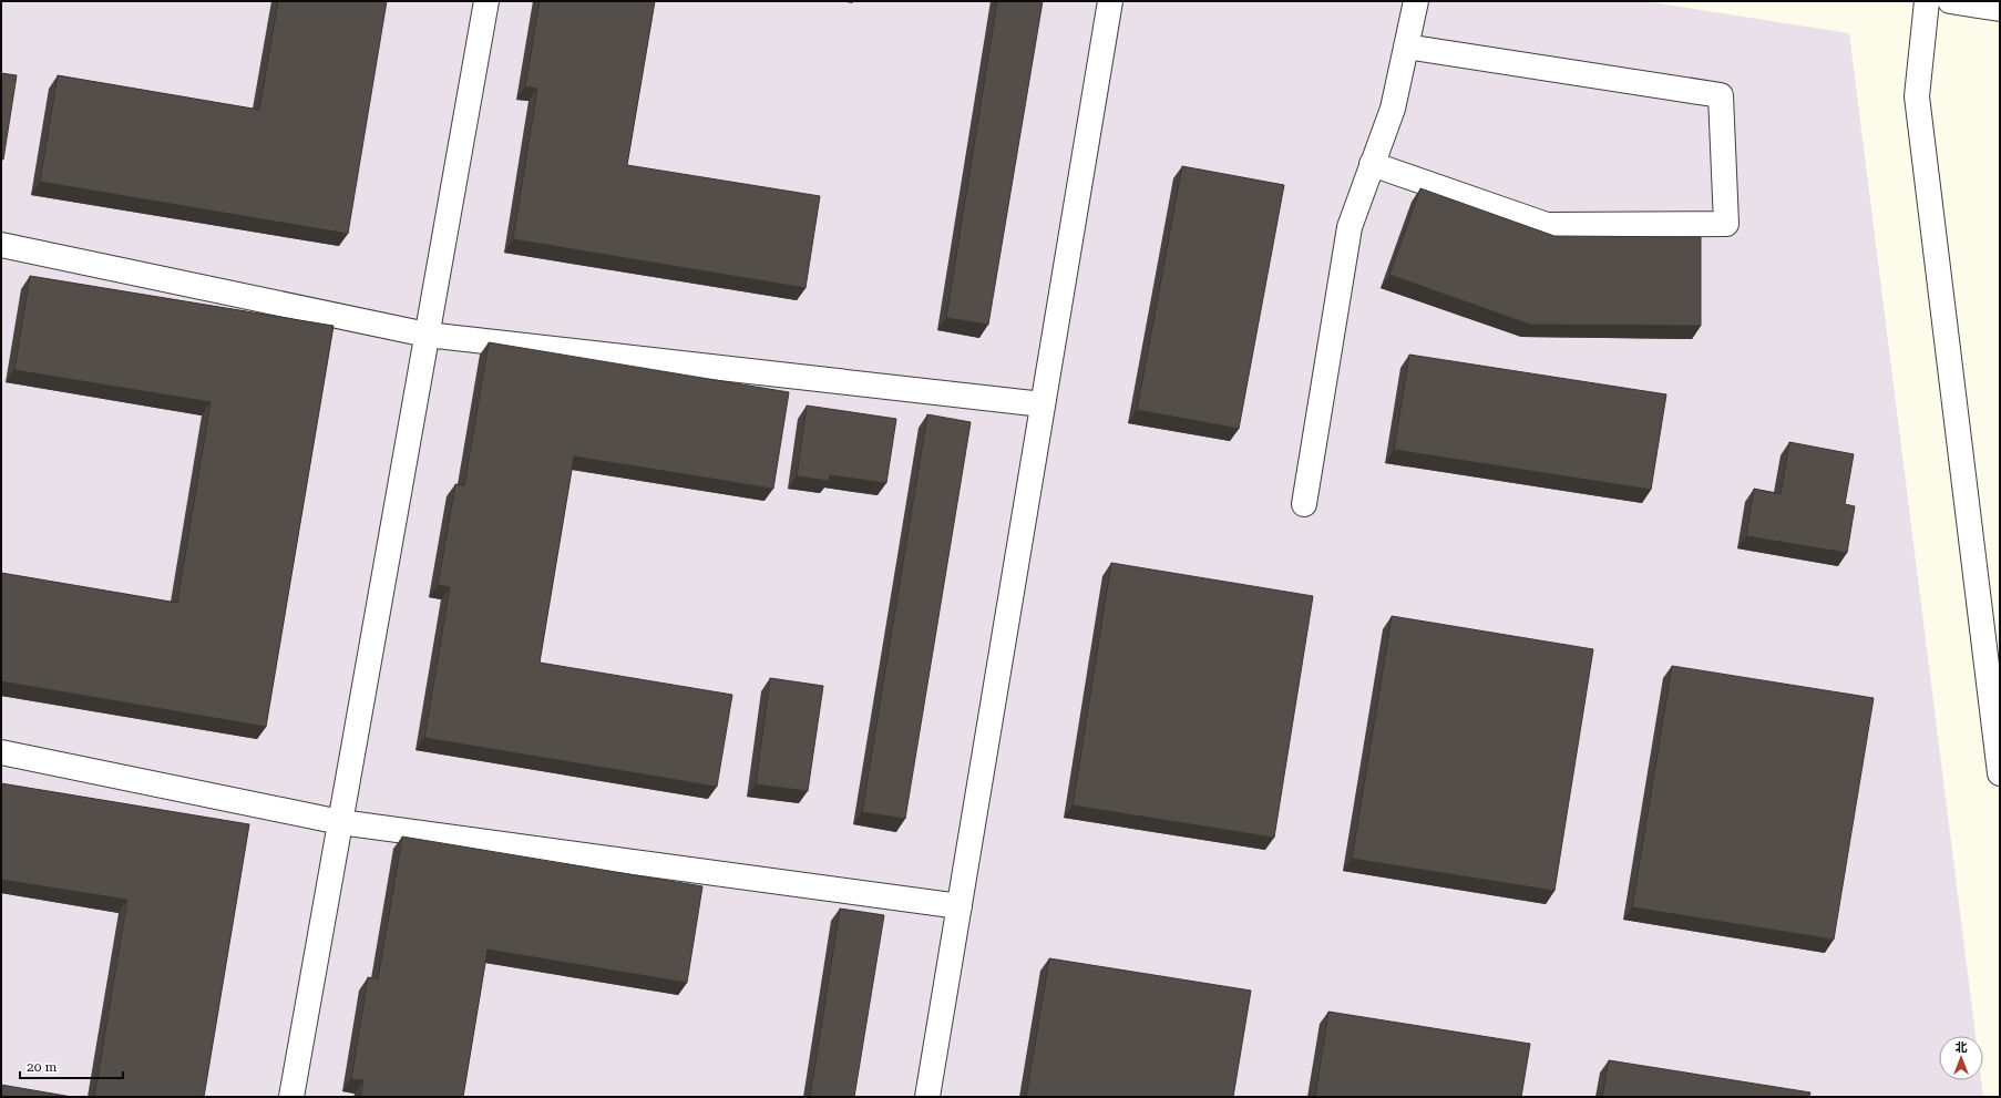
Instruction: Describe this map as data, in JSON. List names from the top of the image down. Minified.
{"scale_bar":"20 m","north":"top"}
